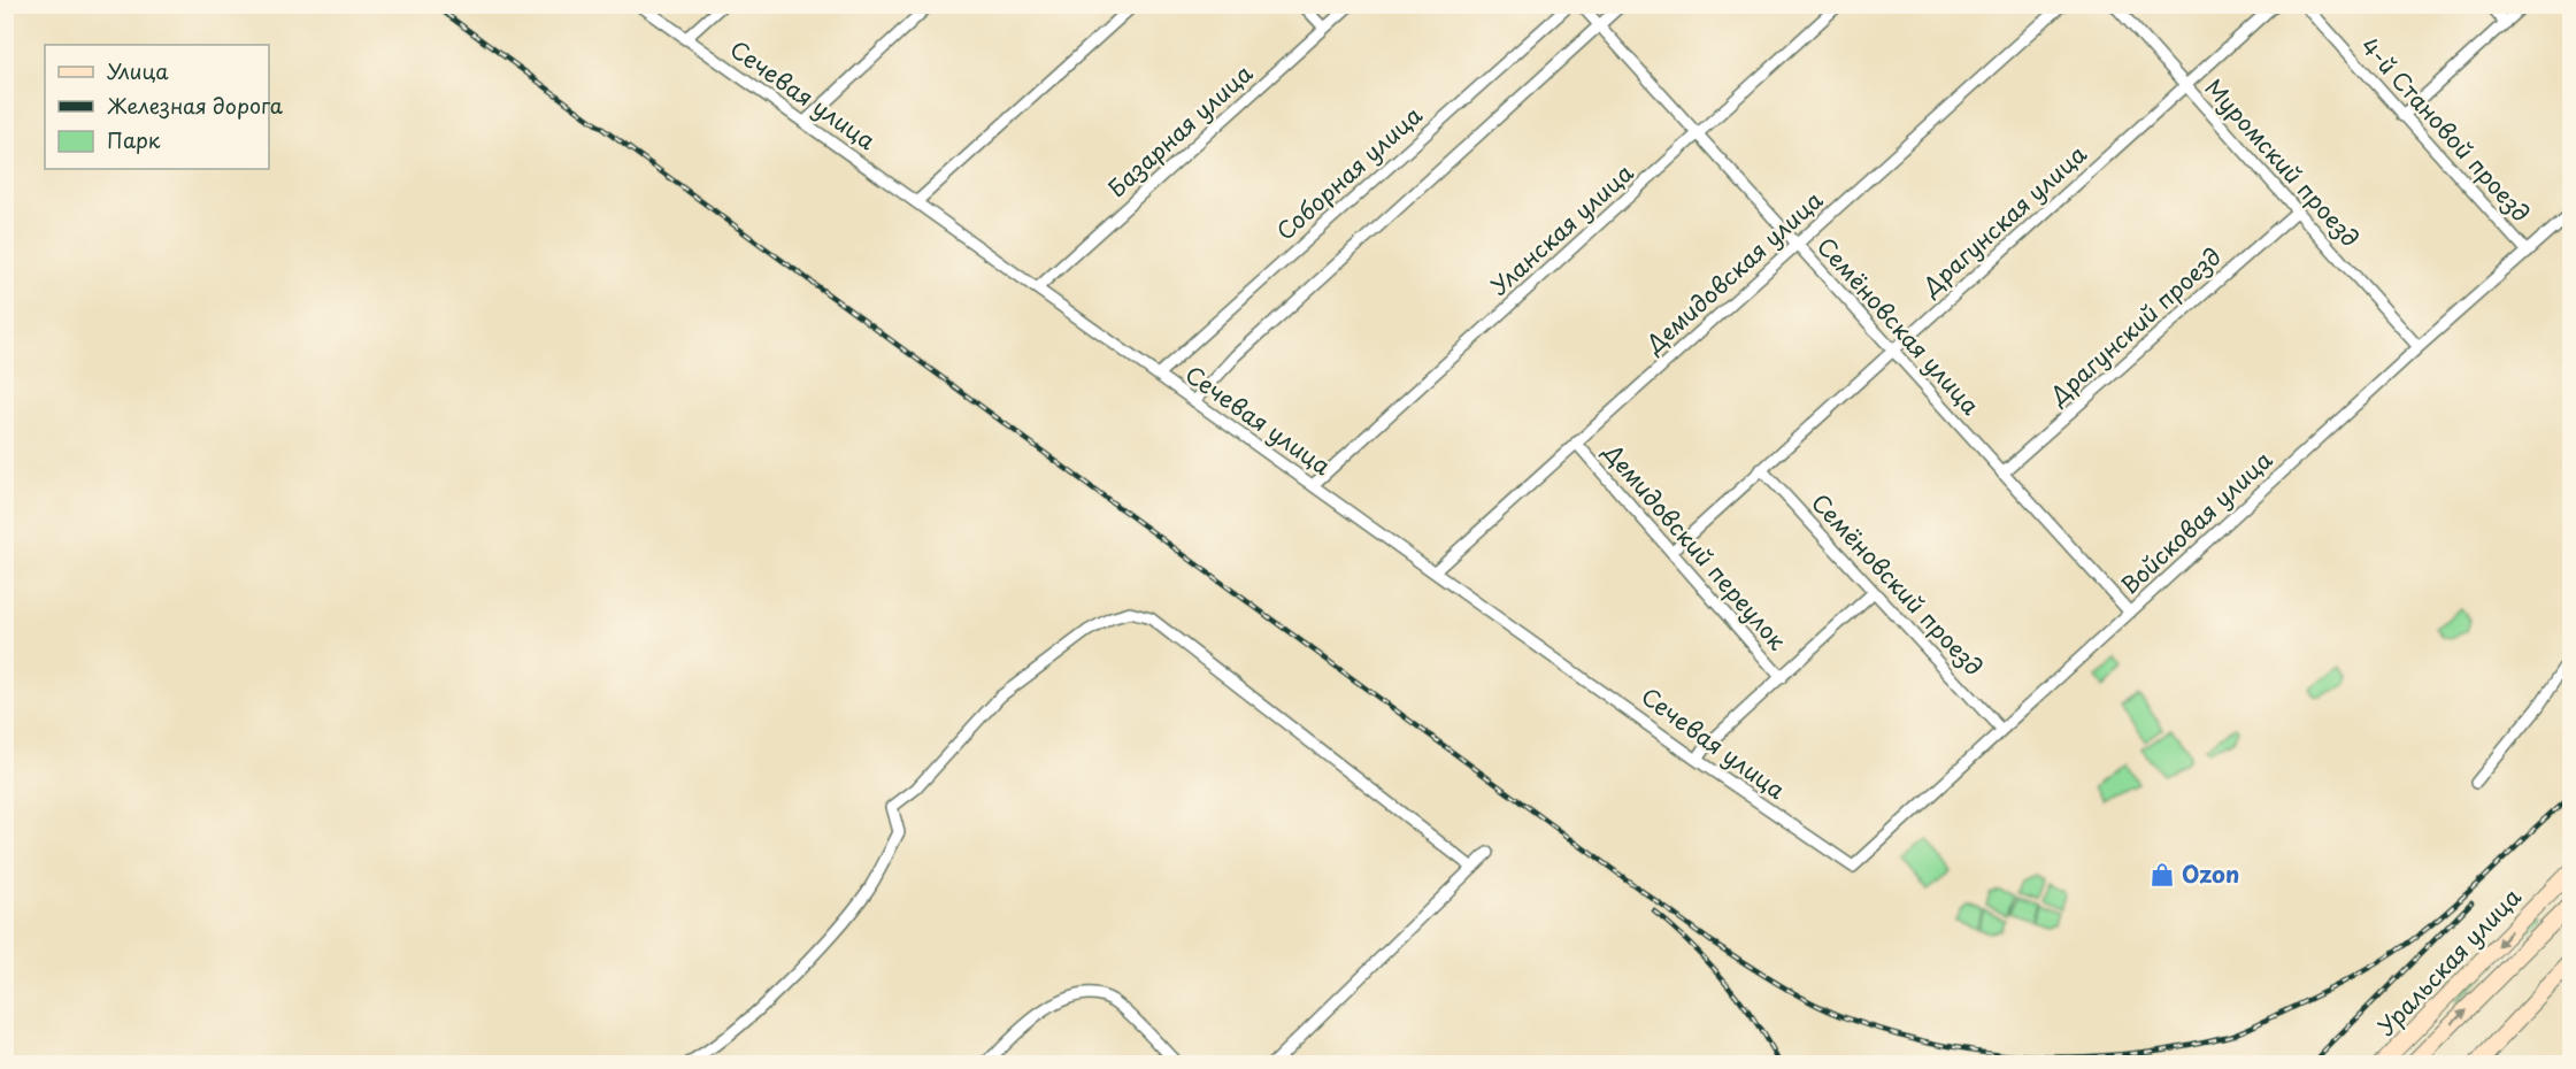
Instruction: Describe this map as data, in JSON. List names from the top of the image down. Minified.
{"streets":{"main road":["Уральская улица"],"street":["Сечевая улица","4-й Становой проезд","Базарная улица","Муромский проезд","Соборная улица","Драгунская улица","Уланская улица","Демидовская улица","Семёновская улица","Драгунский проезд","Войсковая улица","Демидовский переулок","Семёновский проезд"]},"crossings":[["Сечевая улица","Базарная улица"],["Сечевая улица","Соборная улица"],["Сечевая улица","Уланская улица"],["Сечевая улица","Демидовская улица"],["Сечевая улица","Войсковая улица"],["4-й Становой проезд","Войсковая улица"],["Муромский проезд","Драгунская улица"],["Муромский проезд","Драгунский проезд"],["Муромский проезд","Войсковая улица"],["Драгунская улица","Семёновская улица"],["Драгунская улица","Демидовский переулок"],["Драгунская улица","Семёновский проезд"],["Уланская улица","Семёновская улица"],["Демидовская улица","Семёновская улица"],["Демидовская улица","Демидовский переулок"],["Семёновская улица","Драгунский проезд"],["Семёновская улица","Войсковая улица"],["Войсковая улица","Семёновский проезд"]],"places":{"shop":["Ozon"]},"legend":["Улица","Железная дорога","Парк"]}
